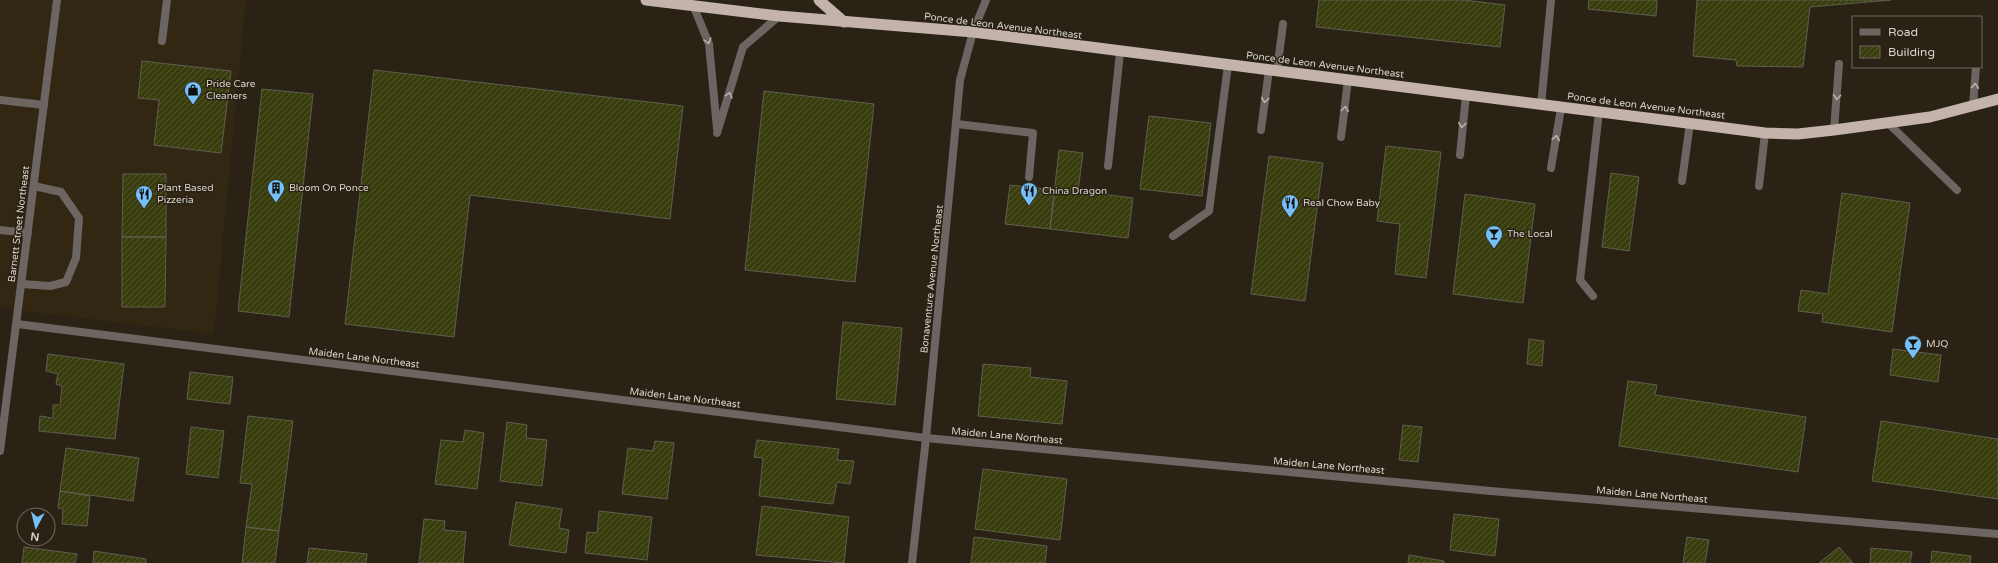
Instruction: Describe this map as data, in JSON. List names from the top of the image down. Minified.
{"streets":{"highway":["Ponce de Leon Avenue Northeast"],"street":["Barnett Street Northeast","Bonaventure Avenue Northeast","Maiden Lane Northeast"]},"crossings":[["Ponce de Leon Avenue Northeast","Bonaventure Avenue Northeast"],["Barnett Street Northeast","Maiden Lane Northeast"],["Bonaventure Avenue Northeast","Maiden Lane Northeast"]],"places":{"shop":["Pride Care Cleaners"],"building":["Bloom On Ponce"],"restaurant":["China Dragon","Plant Based Pizzeria","Real Chow Baby"],"bar":["The Local","MJQ"]},"legend":["Road","Building"],"north":"bottom"}
